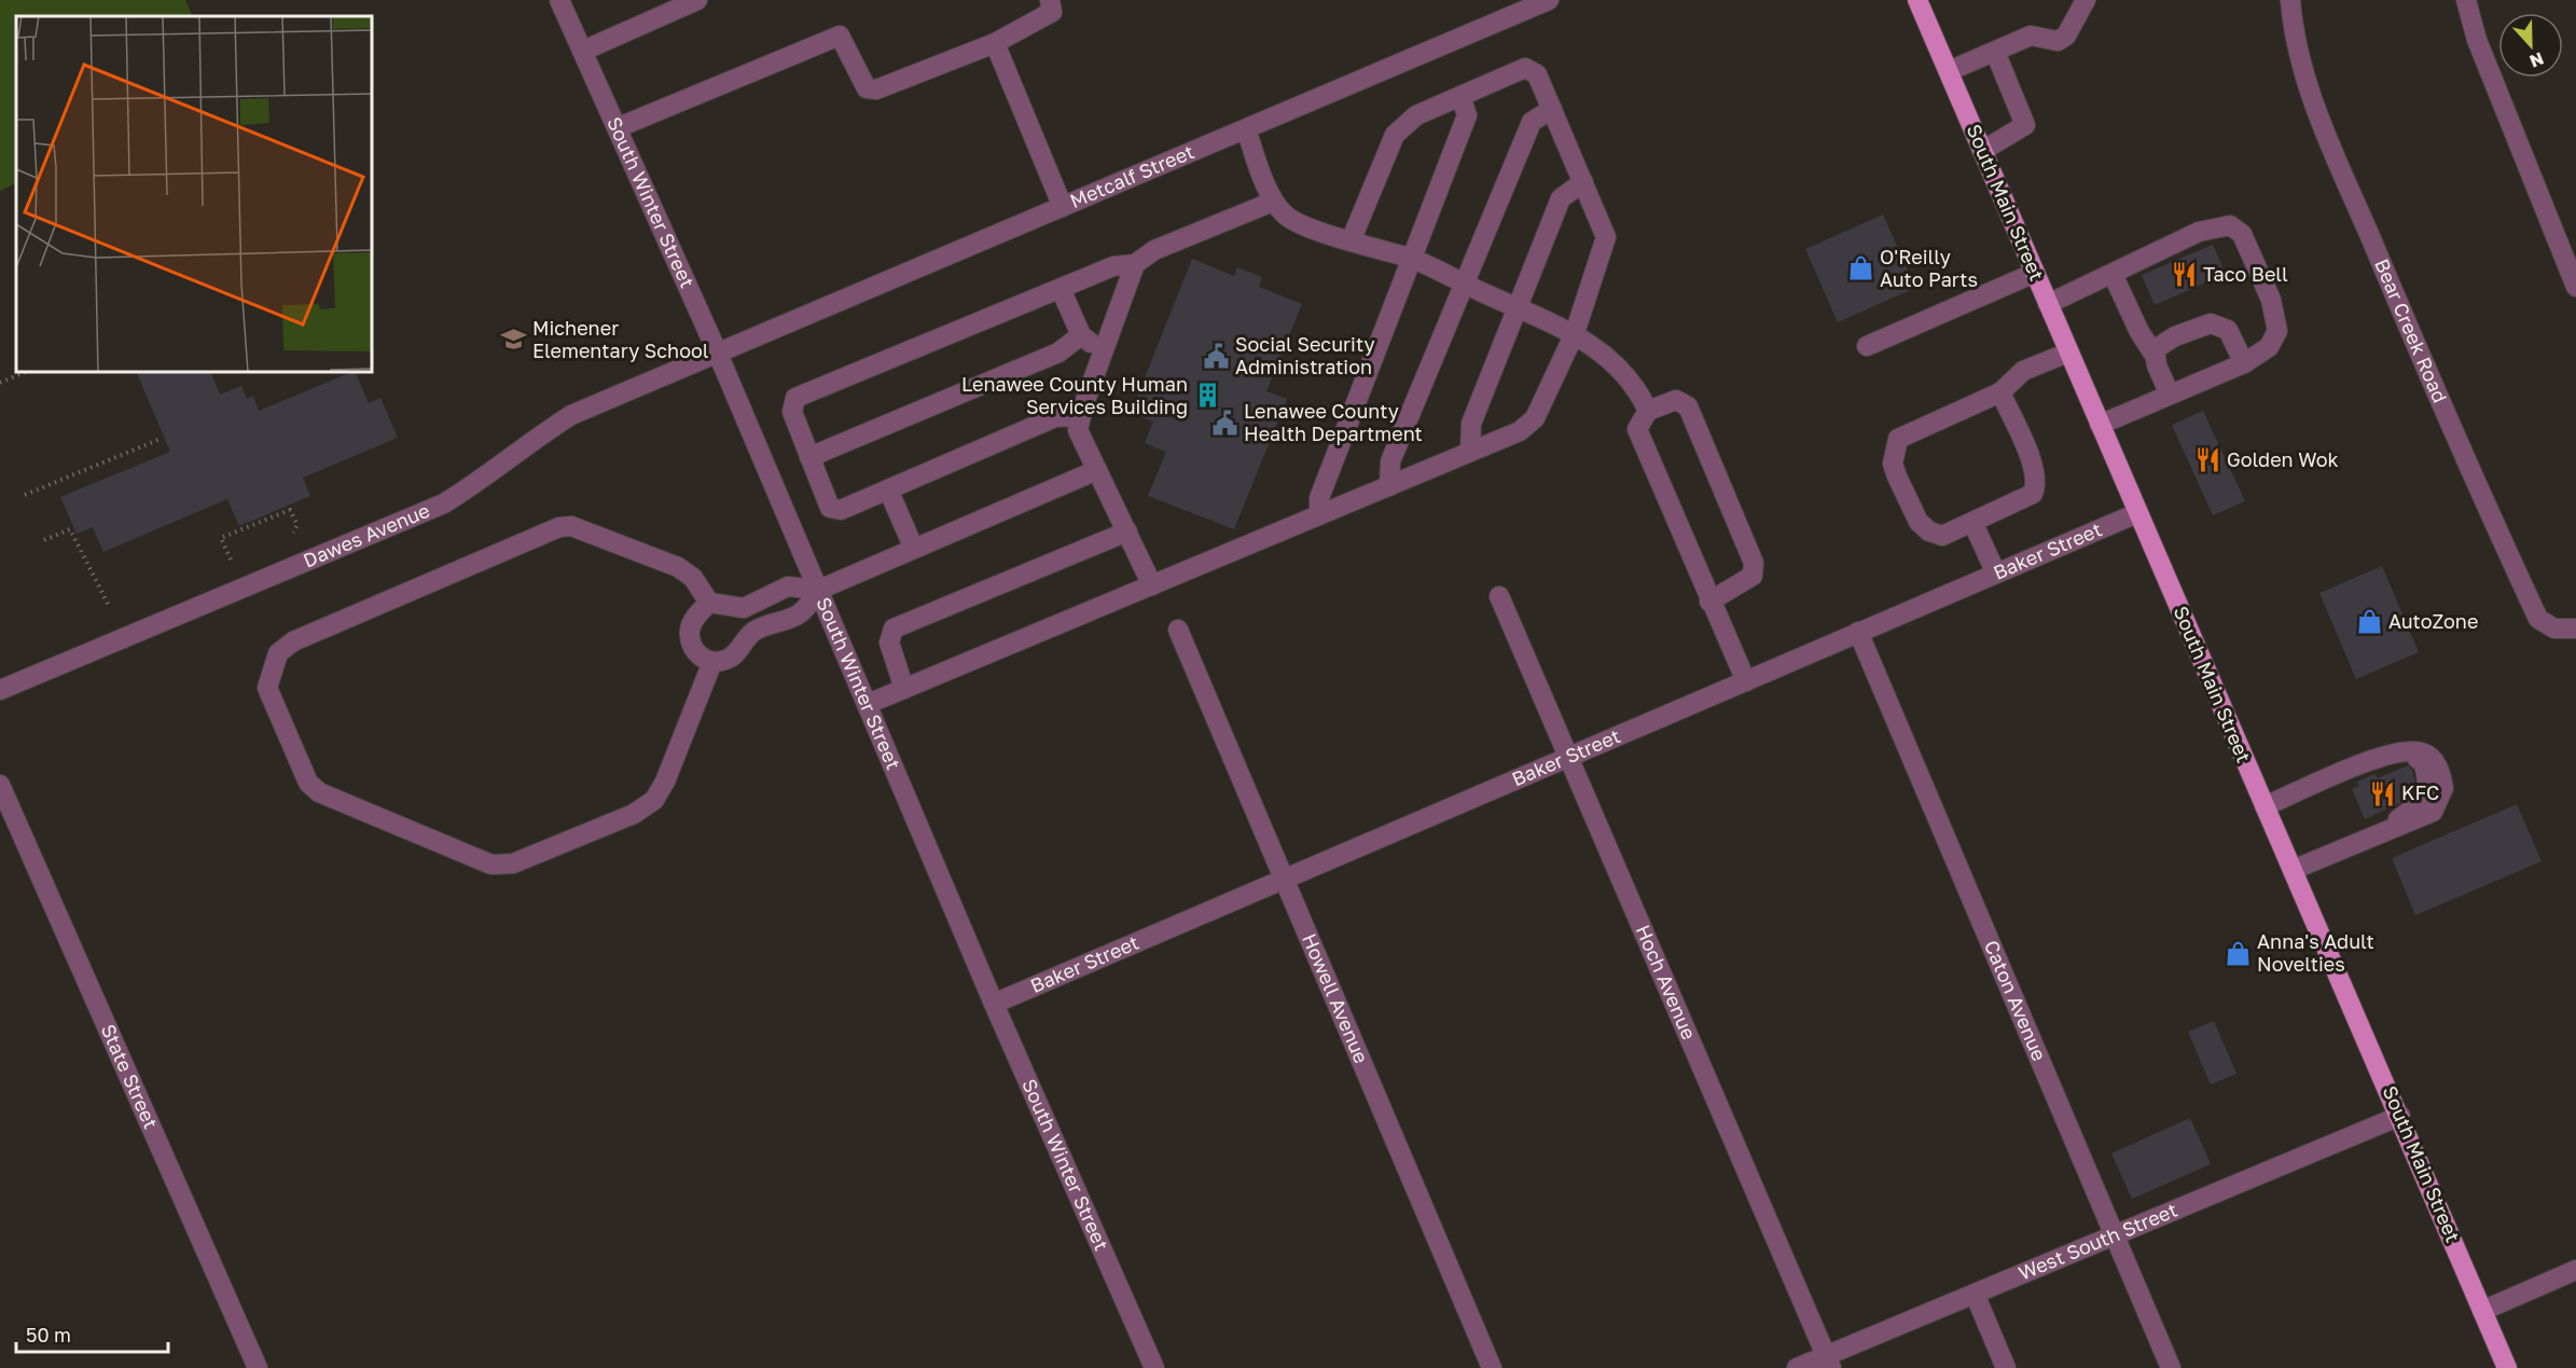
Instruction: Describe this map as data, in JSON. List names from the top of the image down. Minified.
{"streets":{"main road":["South Main Street"],"street":["Metcalf Street","South Winter Street","Bear Creek Road","Dawes Avenue","Baker Street","Hoch Avenue","Howell Avenue","Caton Avenue","State Street","West South Street"]},"crossings":[["Metcalf Street","South Winter Street"],["Metcalf Street","Dawes Avenue"],["South Winter Street","Dawes Avenue"],["South Winter Street","Baker Street"],["South Main Street","Baker Street"],["South Main Street","West South Street"],["Baker Street","Hoch Avenue"],["Baker Street","Howell Avenue"],["Baker Street","Caton Avenue"],["Hoch Avenue","West South Street"],["Caton Avenue","West South Street"]],"places":{"shop":["O'Reilly Auto Parts","AutoZone","Anna's Adult Novelties"],"restaurant":["Taco Bell","Golden Wok","KFC"],"school or university":["Michener Elementary School"],"public building":["Social Security Administration","Lenawee County Health Department"],"building":["Lenawee County Human Services Building"]},"scale_bar":"50 m","north":"bottom"}
